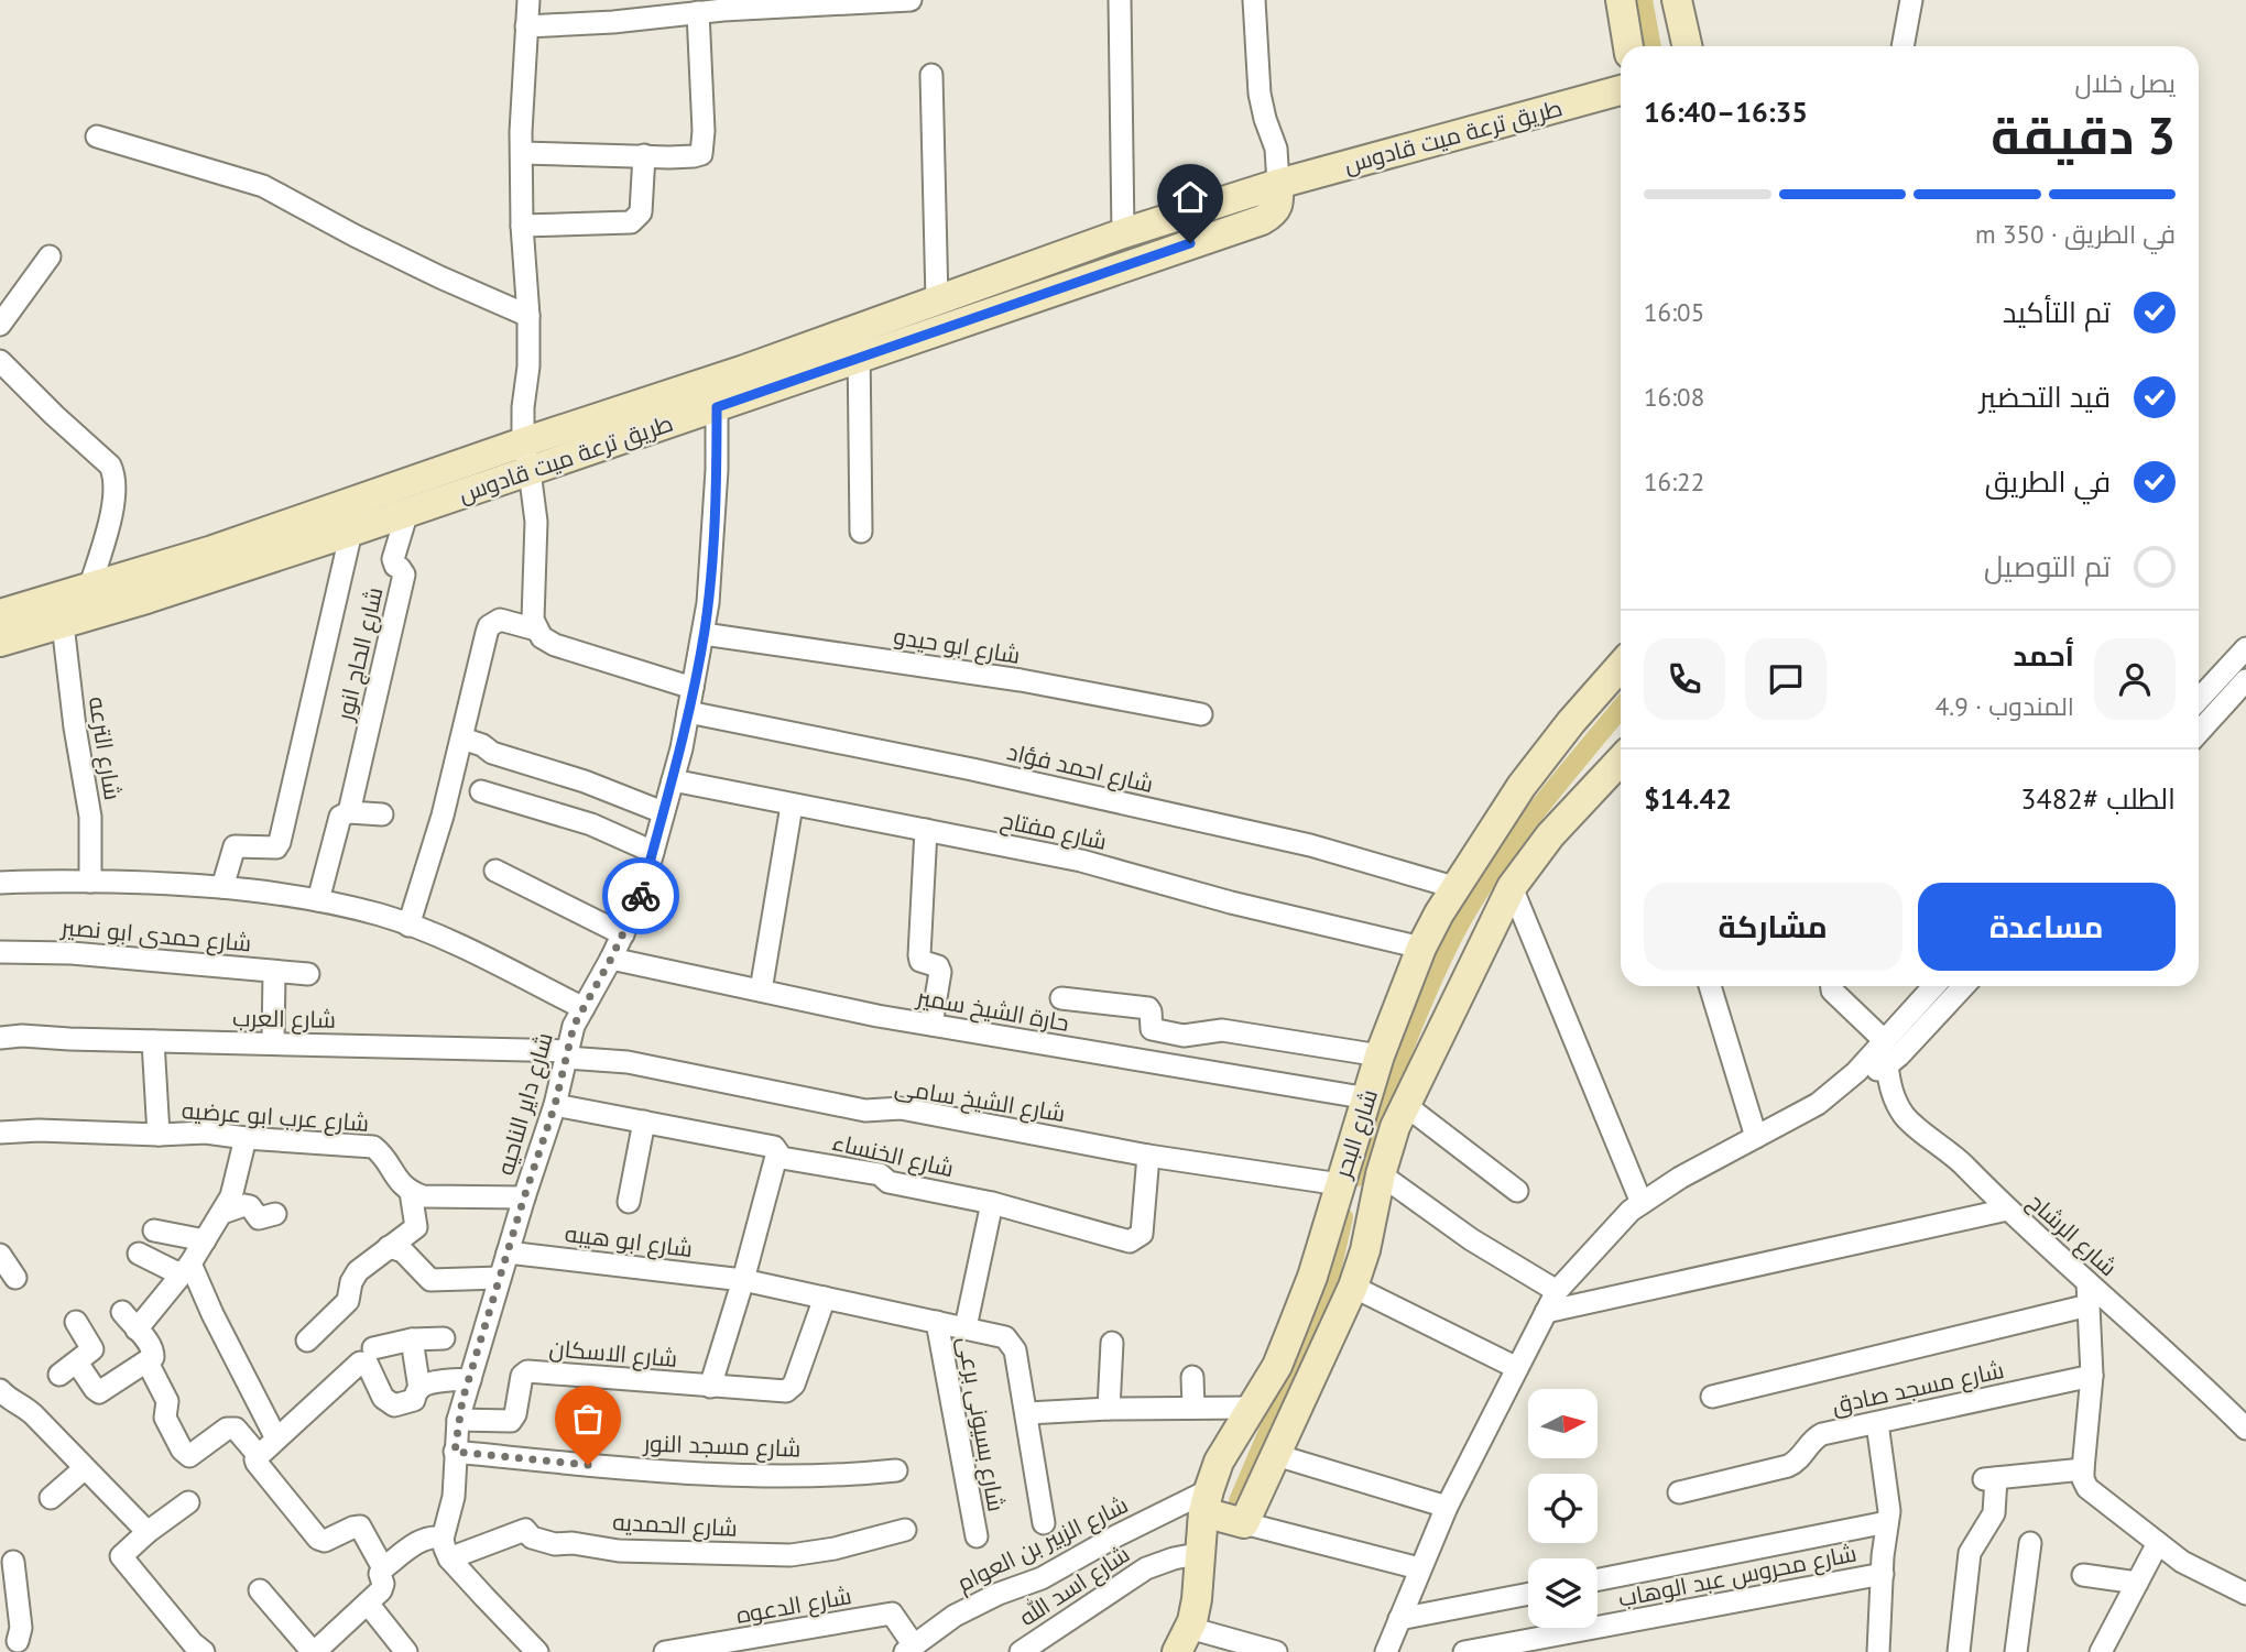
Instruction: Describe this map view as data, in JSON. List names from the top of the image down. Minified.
{"streets":{"street":["طريق ترعة ميت قادوس","شارع ابو حيدو","شارع الحاج انور","شارع الترعه","شارع احمد فؤاد","شارع مفتاح","شارع حمدى ابو نصير","حارة الشيخ سمير","شارع العرب","شارع الشيخ سامى","شارع داير الناحيه","شارع عرب ابو عرضيه","شارع البحر","شارع الخنساء","شارع الرشاح","شارع ابو هيبه","شارع الاسكان","شارع مسجد صادق","شارع بسيونى برعى","شارع مسجد النور","شارع الحمديه","شارع الزبير بن العوام","شارع محروس عبد الوهاب","شارع اسد الله","شارع الدعوه"]},"crossings":[["طريق ترعة ميت قادوس","شارع الحاج انور"],["طريق ترعة ميت قادوس","شارع الترعه"],["طريق ترعة ميت قادوس","شارع داير الناحيه"],["شارع ابو حيدو","شارع داير الناحيه"],["شارع احمد فؤاد","شارع داير الناحيه"],["شارع احمد فؤاد","شارع البحر"],["شارع مفتاح","شارع داير الناحيه"],["شارع مفتاح","شارع البحر"],["حارة الشيخ سمير","شارع داير الناحيه"],["حارة الشيخ سمير","شارع البحر"],["شارع العرب","شارع الشيخ سامى"],["شارع العرب","شارع داير الناحيه"],["شارع الشيخ سامى","شارع داير الناحيه"],["شارع الشيخ سامى","شارع البحر"],["شارع الشيخ سامى","شارع الخنساء"],["شارع داير الناحيه","شارع الخنساء"],["شارع داير الناحيه","شارع ابو هيبه"],["شارع داير الناحيه","شارع الاسكان"],["شارع داير الناحيه","شارع مسجد النور"],["شارع داير الناحيه","شارع الحمديه"],["شارع البحر","شارع الزبير بن العوام"],["شارع البحر","شارع اسد الله"],["شارع الزبير بن العوام","شارع الدعوه"]],"north":"right","page":{"heading":["3 دقيقة","يصل خلال","16:35–16:40"],"panel":["أحمد","المندوب · 4.9","الطلب #3482","$14.42"],"bar":"في الطريق · 350 m","list":[["تم التأكيد","16:05"],["قيد التحضير","16:08"],["في الطريق","16:22"],"تم التوصيل"],"buttons":["مساعدة","مشاركة"]}}
